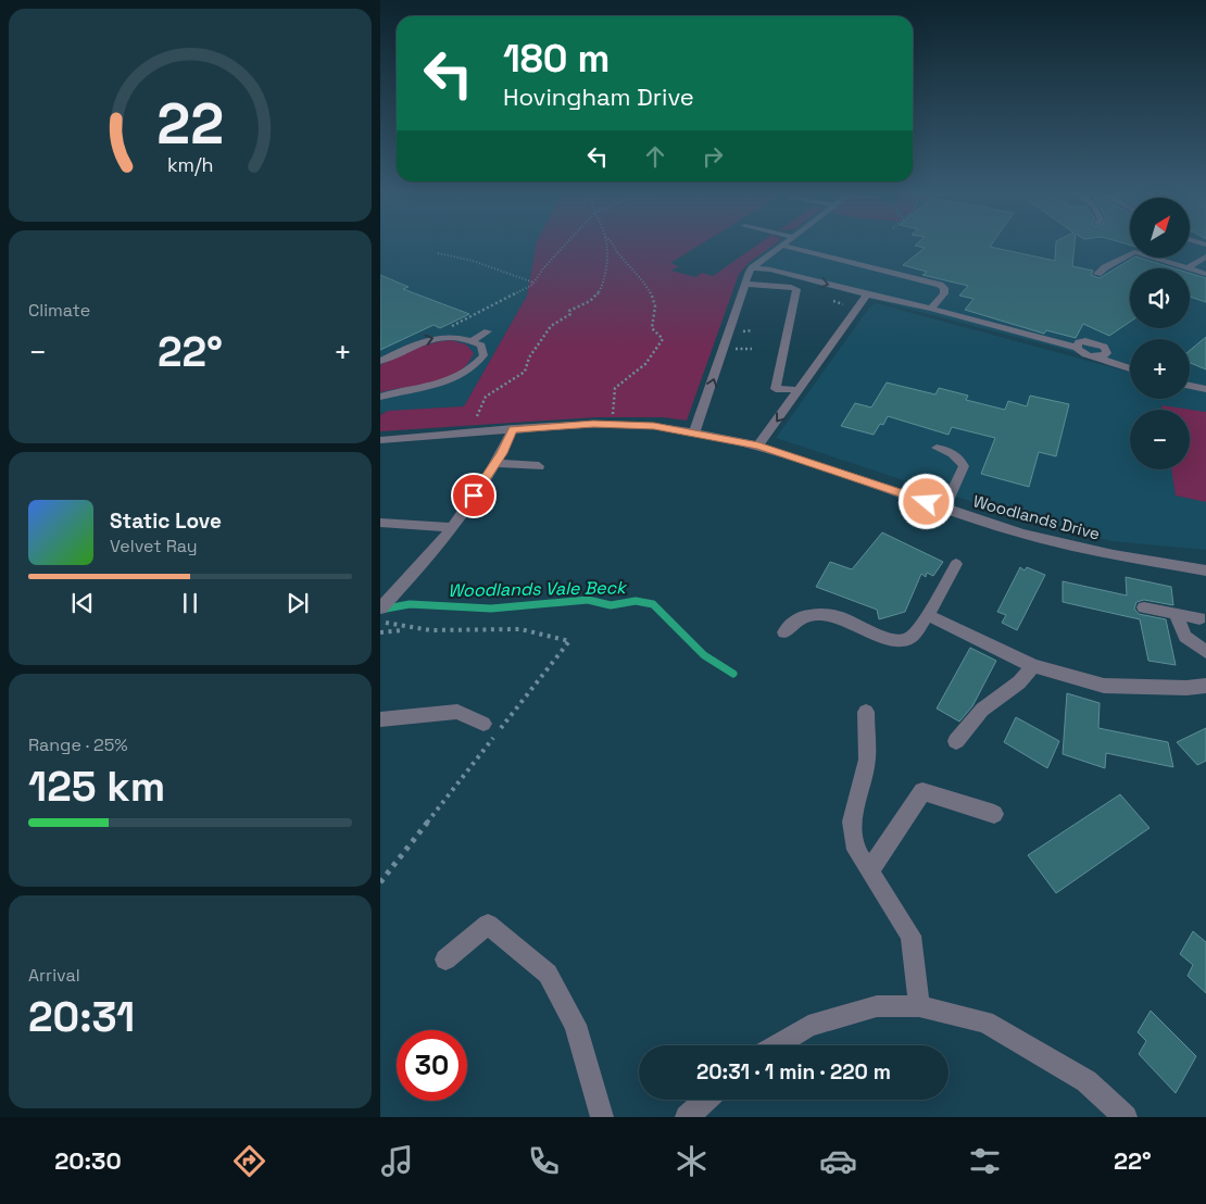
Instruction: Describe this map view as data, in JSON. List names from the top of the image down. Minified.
{"streets":{"street":["Woodlands Drive"]},"water":["Woodlands Vale Beck"],"north":"top right","page":{"turn":["180 m","Hovingham Drive"],"map_buttons":["+","−"],"tile":["Climate",["Range · 25%","125 km"],["Arrival","20:31"]],"heat":["−","22°","+"],"song":["Static Love","Velvet Ray"],"limit":"30","trip":"20:31 · 1 min · 220 m","tabs":["20:30","22°"],"gauge":["22","km/h"]}}
